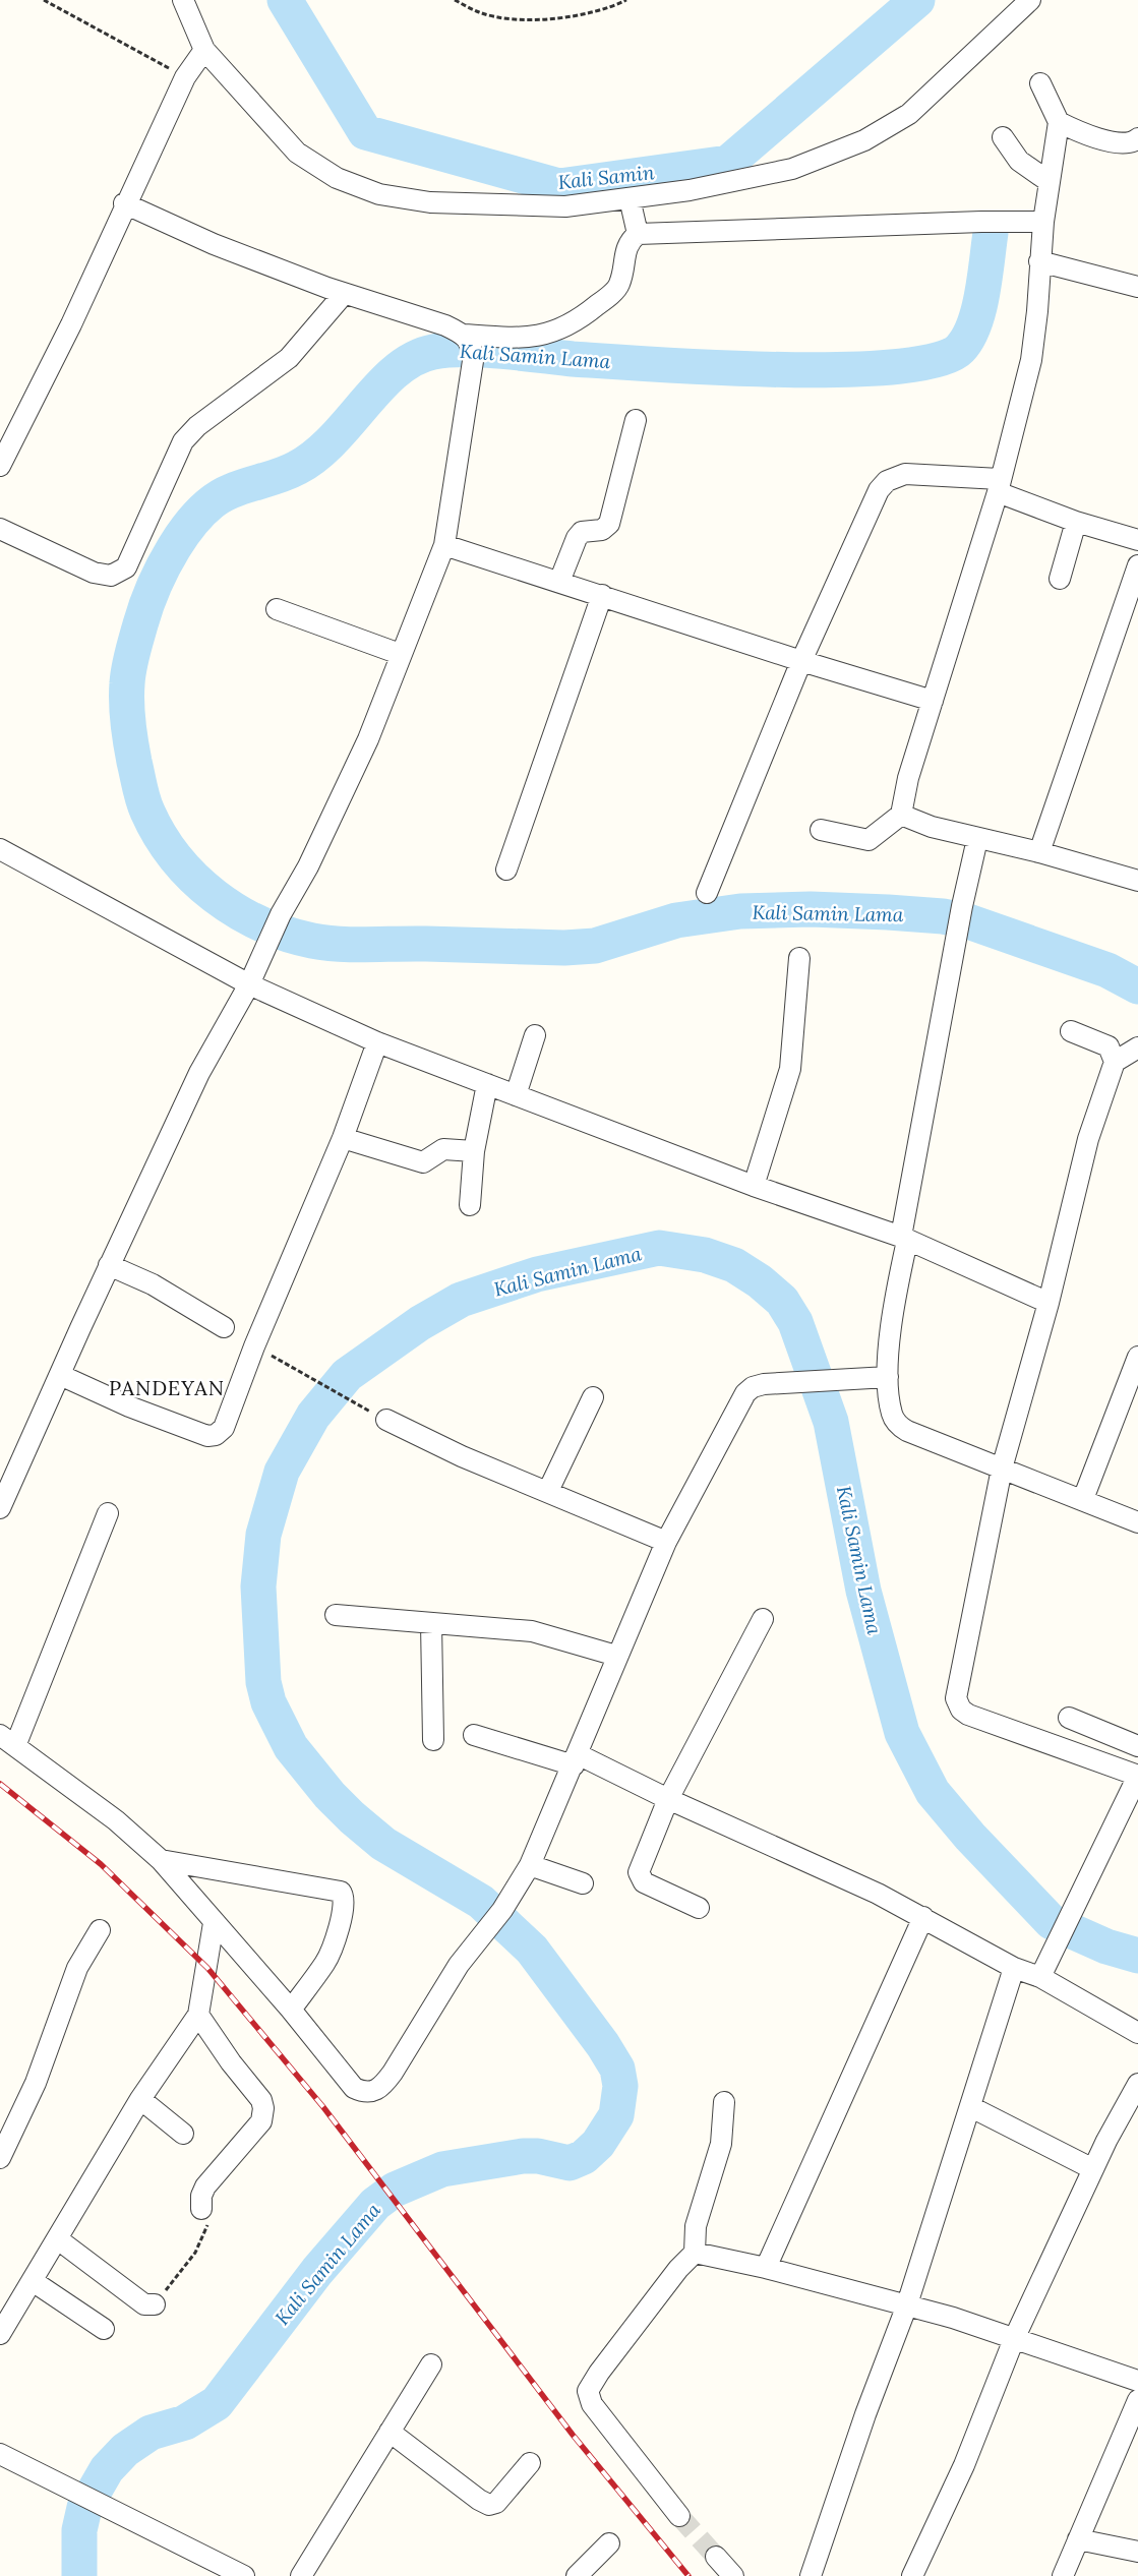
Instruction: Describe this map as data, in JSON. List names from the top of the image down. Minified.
{"districts":["PANDEYAN"],"water":["Kali Samin","Kali Samin Lama"]}
